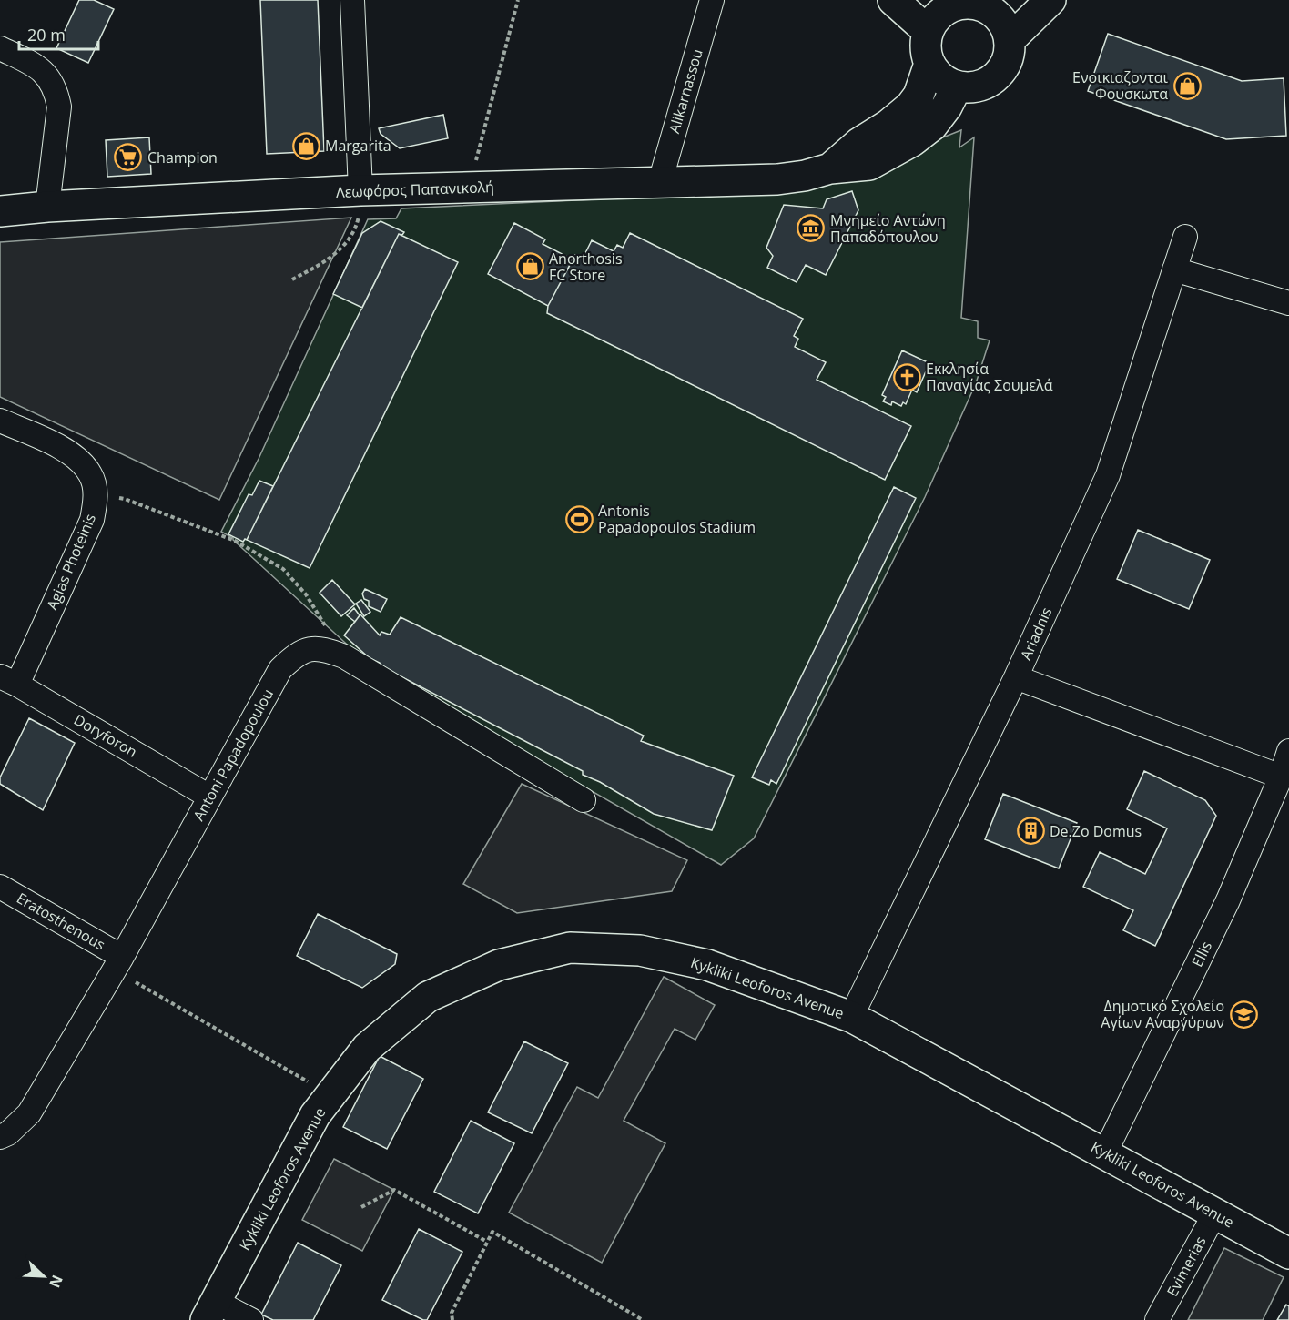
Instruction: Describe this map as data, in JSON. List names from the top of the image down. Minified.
{"streets":{"street":["Alikarnassou","Λεωφόρος Παπανικολή","Agias Photeinis","Ariadnis","Doryforon","Antoni Papadopoulou","Eratosthenous","Ellis","Kykliki Leoforos Avenue","Evimerias"]},"crossings":[["Alikarnassou","Λεωφόρος Παπανικολή"],["Agias Photeinis","Doryforon"],["Ariadnis","Kykliki Leoforos Avenue"],["Doryforon","Antoni Papadopoulou"],["Antoni Papadopoulou","Eratosthenous"],["Ellis","Kykliki Leoforos Avenue"],["Kykliki Leoforos Avenue","Evimerias"]],"places":{"shop":["Ενοικιαζονται Φουσκωτα","Margarita","Anorthosis FC Store"],"supermarket":["Champion"],"museum":["Μνημείο Αντώνη Παπαδόπουλου"],"church":["Εκκλησία Παναγίας Σουμελά"],"sports":["Antonis Papadopoulos Stadium"],"building":["De.Zo Domus"],"school or university":["Δημοτικό Σχολείο Αγίων Αναργύρων"]},"scale_bar":"20 m","north":"bottom right"}
